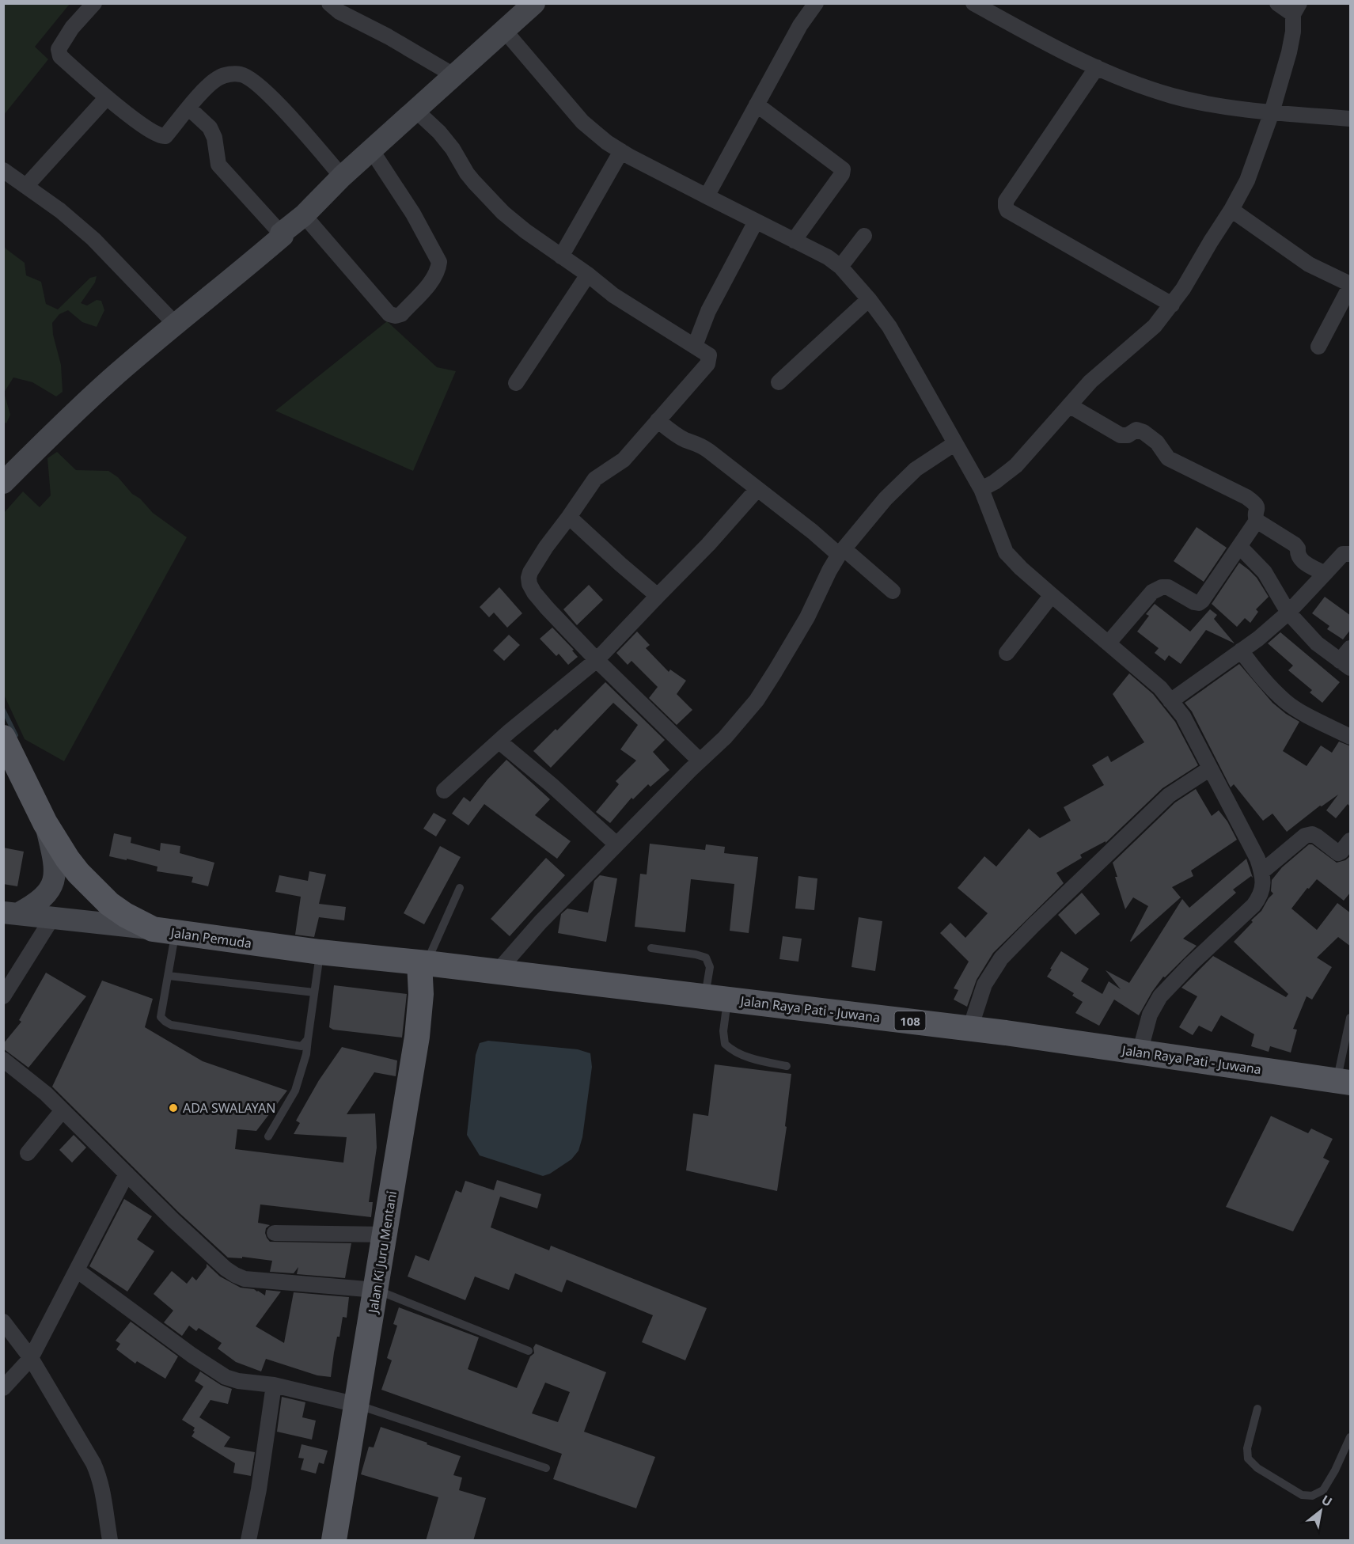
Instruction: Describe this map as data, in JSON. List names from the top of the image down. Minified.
{"streets":{"main road":["Jalan Pemuda","Jalan Raya Pati - Juwana","108","Jalan Ki Juru Mentani"]},"crossings":[["Jalan Pemuda","Jalan Raya Pati - Juwana"],["Jalan Pemuda","Jalan Ki Juru Mentani"]],"places":["ADA SWALAYAN"],"north":"top right"}
